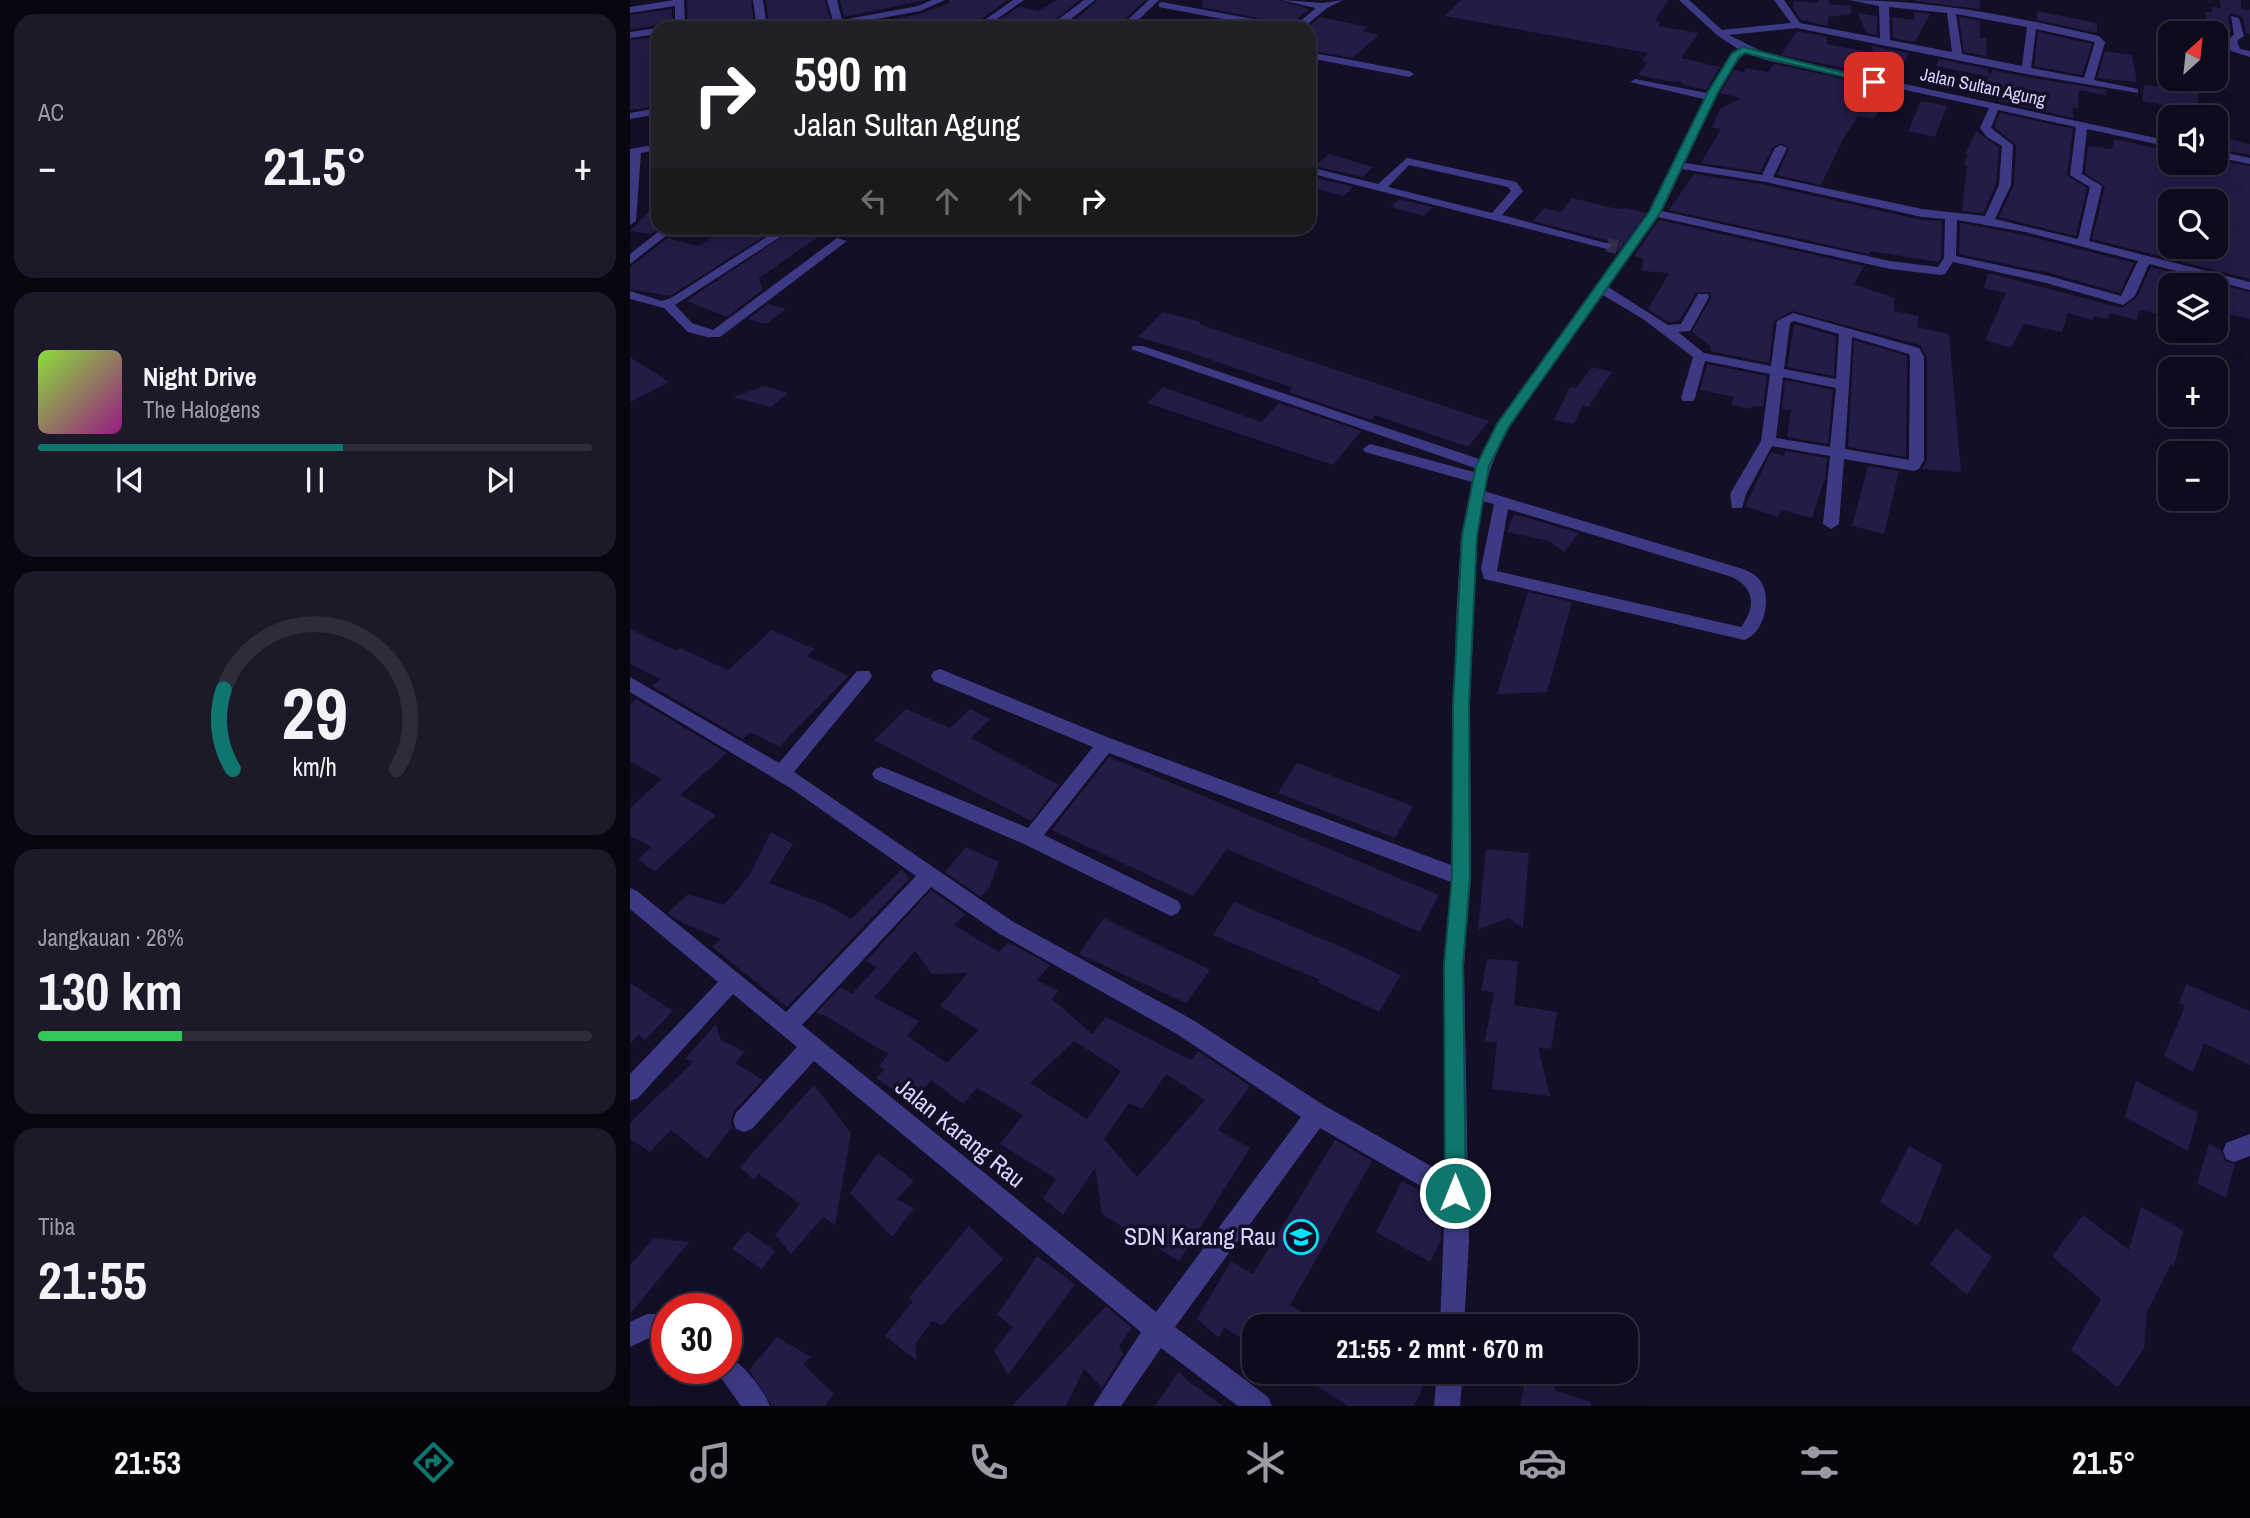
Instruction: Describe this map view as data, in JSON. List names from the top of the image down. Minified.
{"streets":{"street":["Jalan Sultan Agung","Jalan Karang Rau"]},"places":{"school or university":["SDN Karang Rau"]},"north":"top right","page":{"tile":["AC",["Jangkauan · 26%","130 km"],["Tiba","21:55"]],"map_buttons":["+","−"],"turn":["590 m","Jalan Sultan Agung"],"heat":["−","21.5°","+"],"song":["Night Drive","The Halogens"],"limit":"30","trip":"21:55 · 2 mnt · 670 m","tabs":["21:53","21.5°"],"gauge":["29","km/h"]}}
